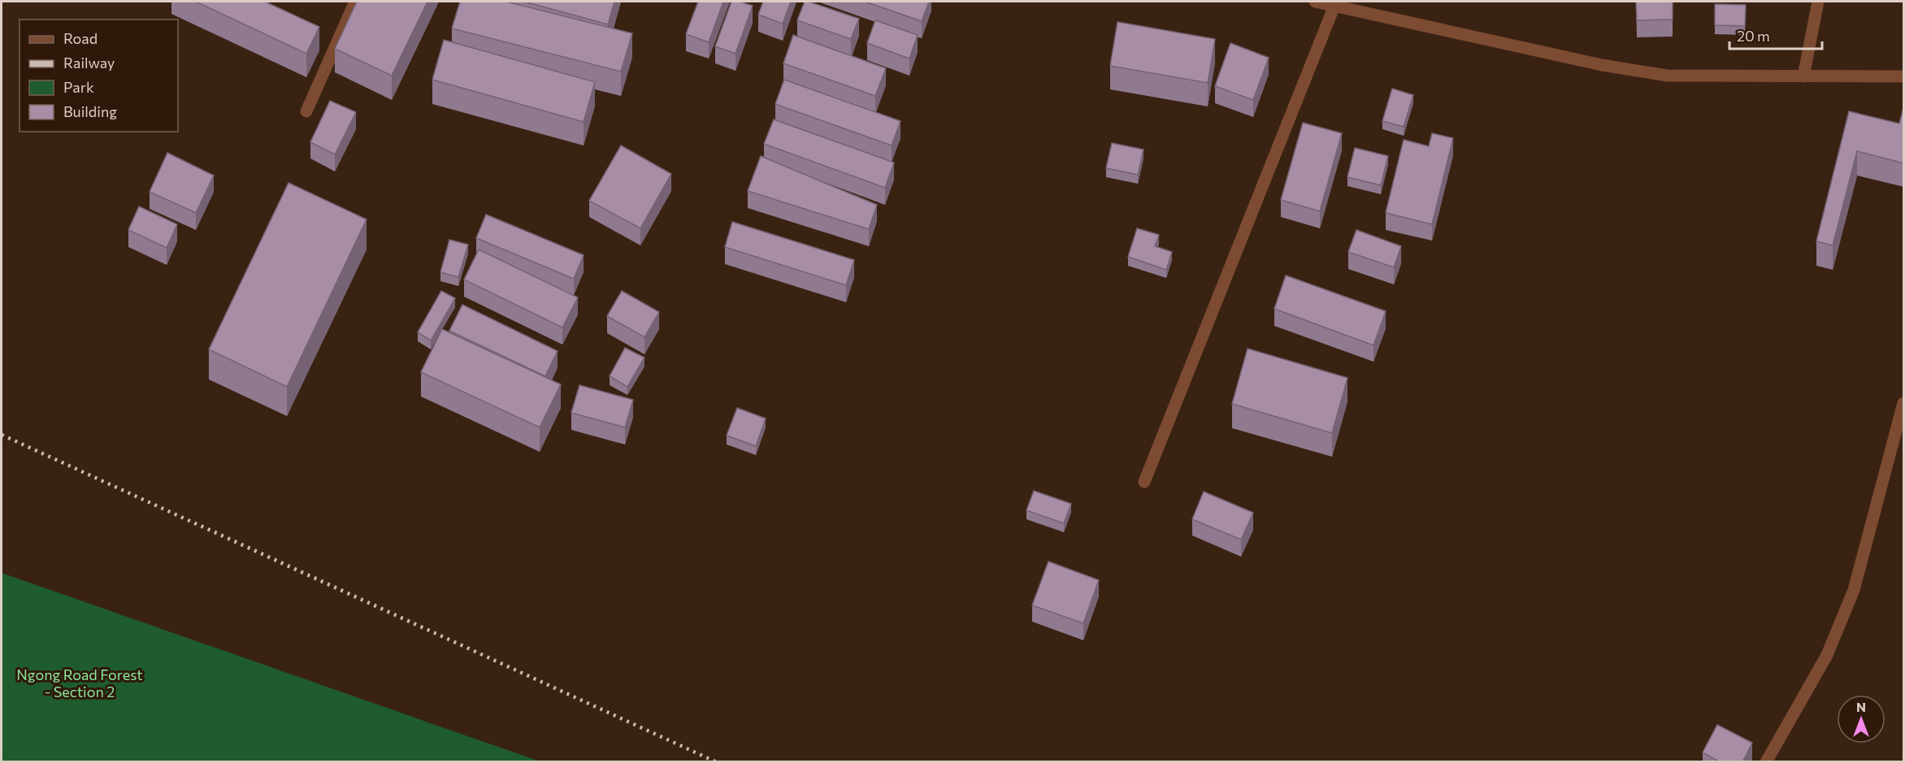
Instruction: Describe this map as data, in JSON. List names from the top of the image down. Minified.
{"parks":["Ngong Road Forest - Section 2"],"legend":["Road","Railway","Park","Building"],"scale_bar":"20 m","north":"top"}
